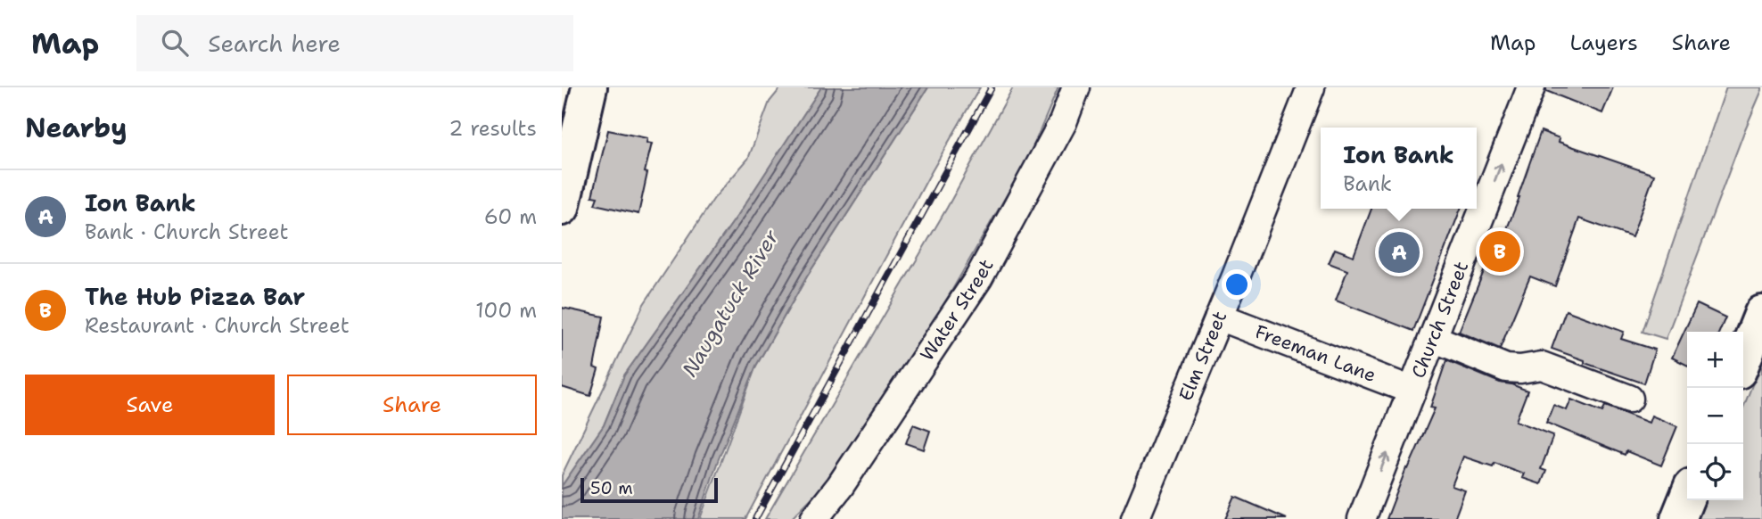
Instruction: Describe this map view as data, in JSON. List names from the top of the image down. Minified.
{"streets":{"street":["Water Street","Church Street","Freeman Lane","Elm Street"]},"crossings":[["Church Street","Freeman Lane"],["Freeman Lane","Elm Street"]],"one_way":["Church Street"],"water":["Naugatuck River"],"scale_bar":"50 m","page":{"header":"Map","search":"Search here","nav":["Map","Layers","Share"],"heading":["Nearby","2 results"],"popup":["Ion Bank","Bank"],"list":[{"mark":"A","name":"Ion Bank","note":"Bank · Church Street","value":"60 m"},{"mark":"B","name":"The Hub Pizza Bar","note":"Restaurant · Church Street","value":"100 m"}],"pins":["B","A"],"map_buttons":["+","−"],"buttons":["Save","Share"],"scale":"50 m"}}
